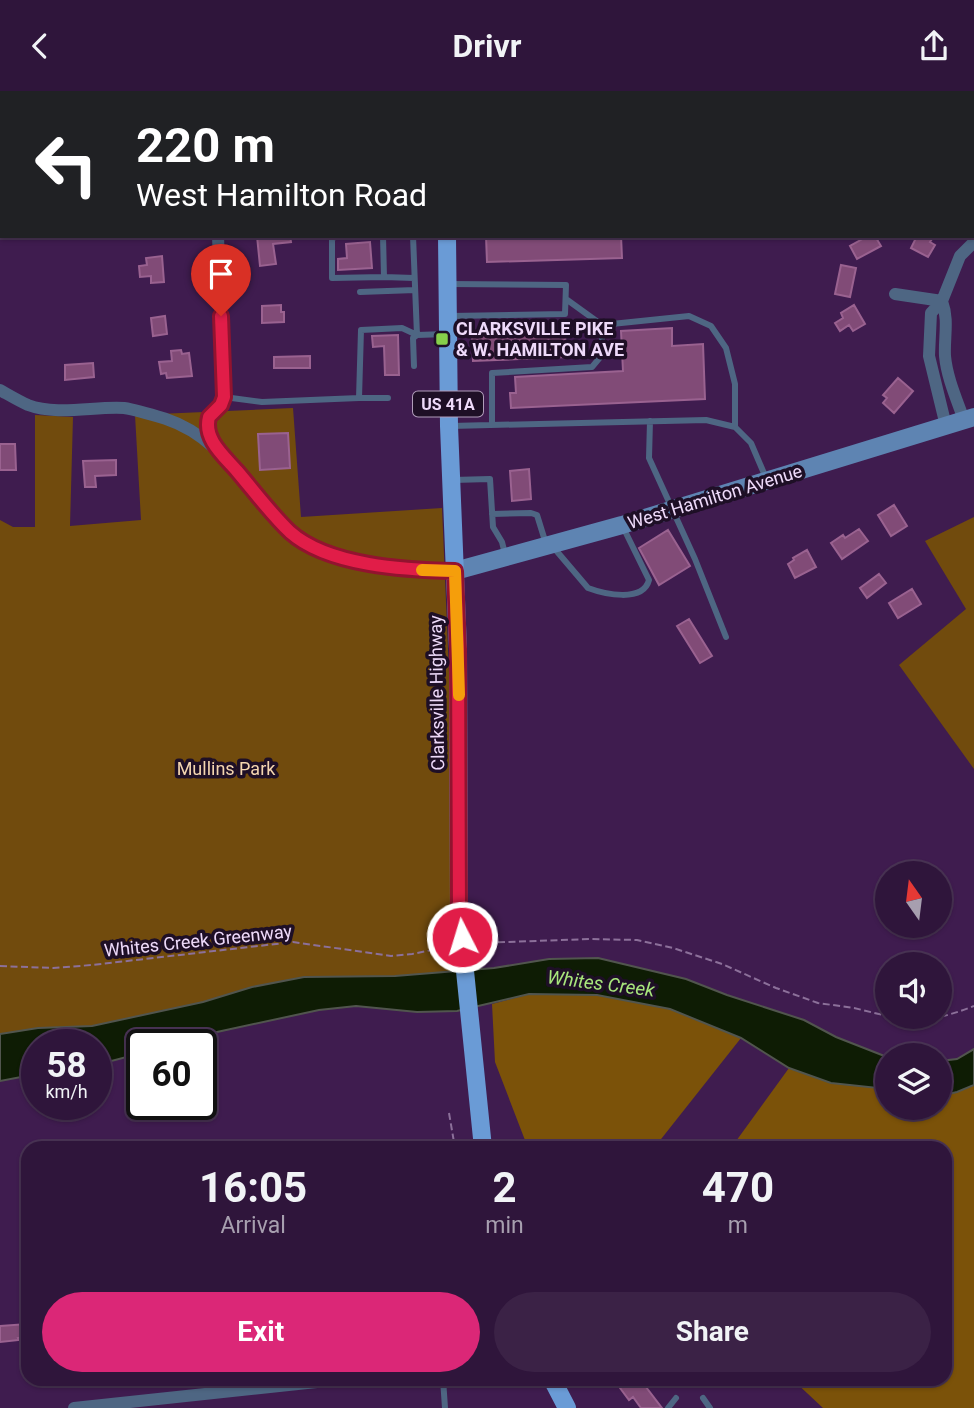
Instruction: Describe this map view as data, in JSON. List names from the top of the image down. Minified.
{"streets":{"main road":["US 41A","Clarksville Highway"],"street":["West Hamilton Avenue"],"path":["Whites Creek Greenway"]},"crossings":[["West Hamilton Avenue","Clarksville Highway"]],"water":["Whites Creek"],"parks":["Mullins Park"],"places":{"transit":["CLARKSVILLE PIKE & W. HAMILTON AVE"]},"north":"top","page":{"header":"Drivr","turn":["220 m","West Hamilton Road"],"speed":"58 km/h","limit":"60","eta":["16:05","Arrival","2","min","470","m"],"buttons":["Exit","Share"]}}
